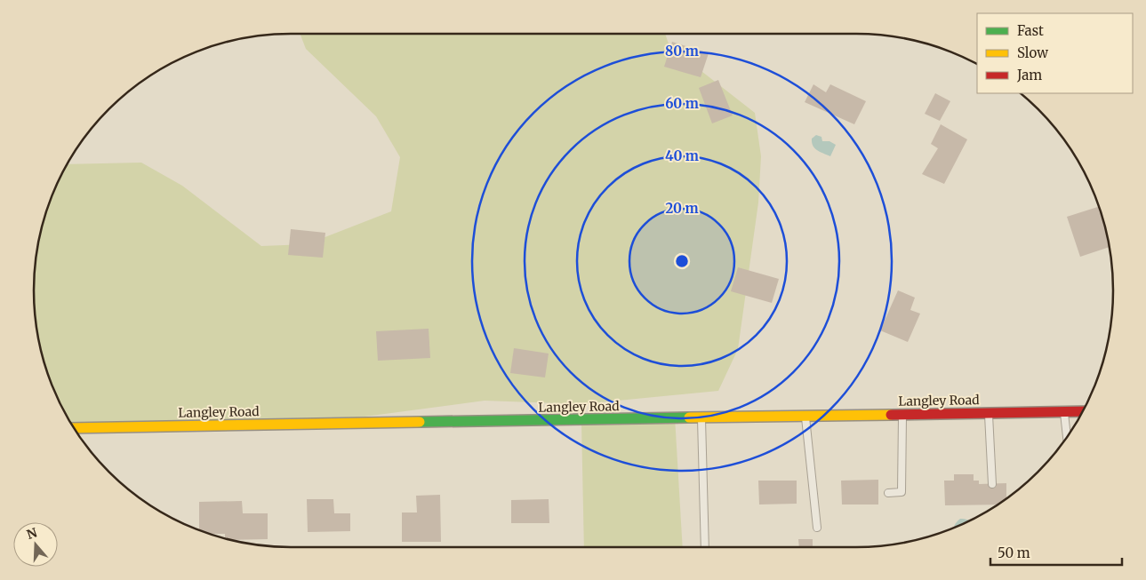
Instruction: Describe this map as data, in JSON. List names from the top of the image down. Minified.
{"streets":{"street":["Langley Road"]},"legend":["Fast","Slow","Jam"],"scale_bar":"50 m","north":"top","rings":["80 m","60 m","40 m","20 m"]}
